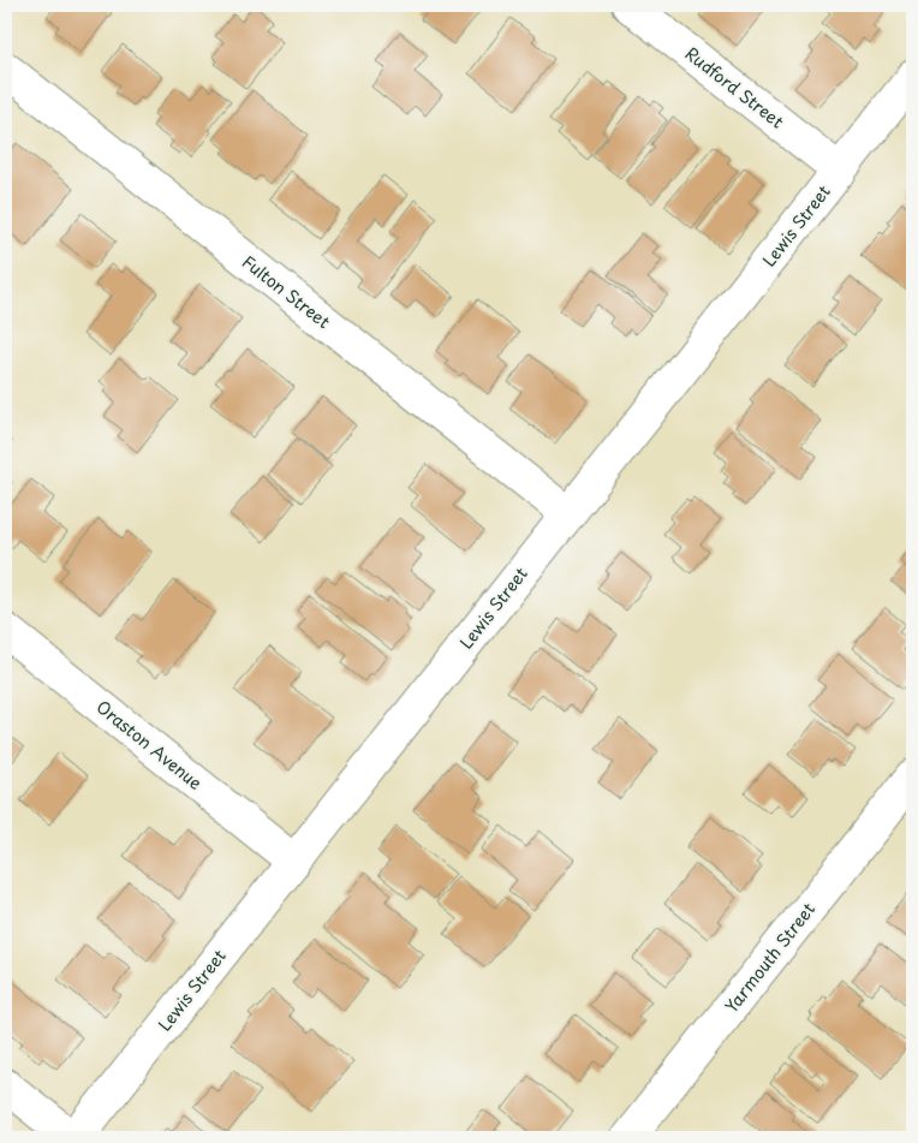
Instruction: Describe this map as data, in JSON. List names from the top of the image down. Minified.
{"streets":{"street":["Rudford Street","Lewis Street","Fulton Street","Oraston Avenue","Yarmouth Street"]},"crossings":[["Rudford Street","Lewis Street"],["Lewis Street","Fulton Street"],["Lewis Street","Oraston Avenue"]]}
